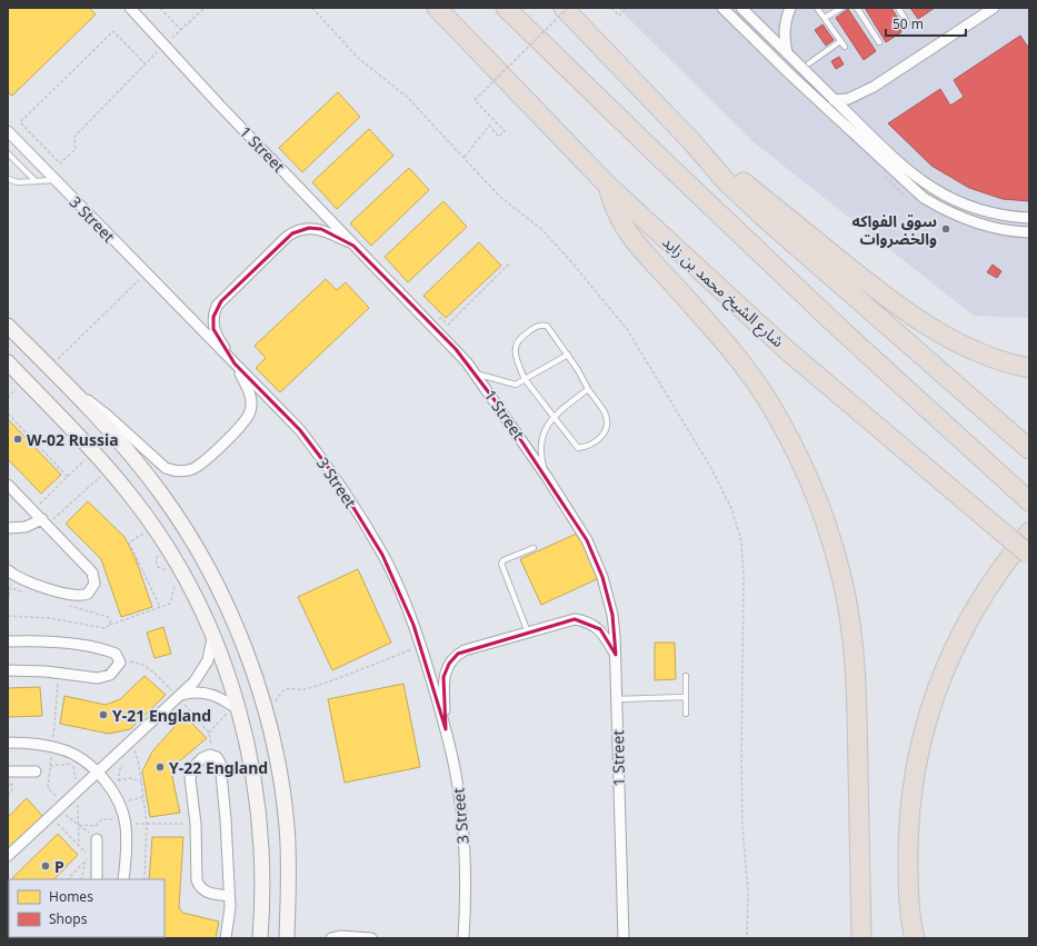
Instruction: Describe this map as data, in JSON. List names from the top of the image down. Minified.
{"streets":{"highway":["شارع الشيخ محمد بن زايد"],"street":["1 Street","3 Street"]},"places":["سوق الفواكه والخضروات","W-02 Russia","Y-21 England","Y-22 England","P"],"legend":["Homes","Shops"],"scale_bar":"50 m"}
